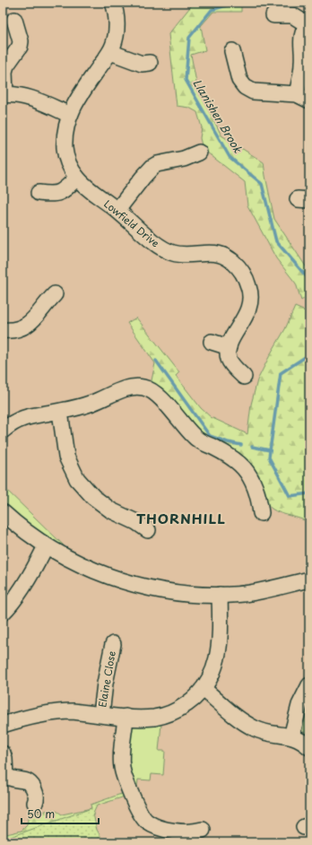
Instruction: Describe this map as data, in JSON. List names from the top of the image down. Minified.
{"streets":{"street":["Lowfield Drive","Elaine Close"]},"districts":["THORNHILL"],"water":["Llanishen Brook"],"scale_bar":"50 m"}
